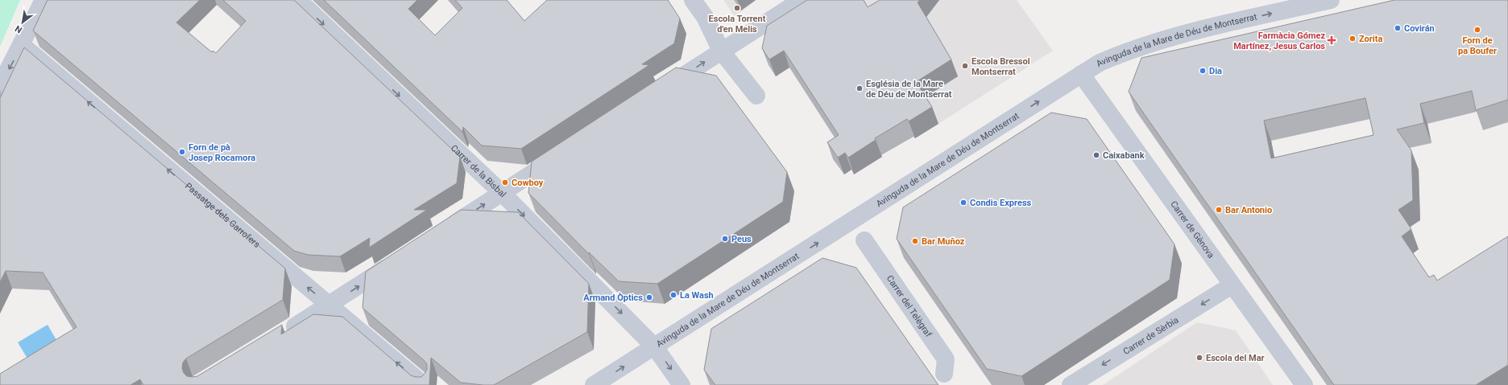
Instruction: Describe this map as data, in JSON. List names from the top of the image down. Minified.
{"streets":{"street":["Avinguda de la Mare de Déu de Montserrat","Carrer de la Bisbal","Passatge dels Garrofers","Carrer de Gènova","Carrer del Telègraf","Carrer de Sèrbia"]},"crossings":[["Avinguda de la Mare de Déu de Montserrat","Carrer de la Bisbal"],["Avinguda de la Mare de Déu de Montserrat","Carrer de Gènova"],["Carrer de Gènova","Carrer de Sèrbia"]],"one_way":["Avinguda de la Mare de Déu de Montserrat","Carrer de la Bisbal","Passatge dels Garrofers","Carrer de Sèrbia"],"places":{"other":["Escola Torrent d'en Melis","Covirán","Forn de pa Boufer","Zorita","Escola Bressol Montserrat","Dia","Església de la Mare de Déu de Montserrat","Forn de pà Josep Rocamora","Caixabank","Cowboy","Condis Express","Bar Antonio","Peus","Bar Muñoz","La Wash","Armand Òptics","Escola del Mar"],"health":["Farmàcia Gómez Martínez, Jesus Carlos"]},"north":"bottom left"}
